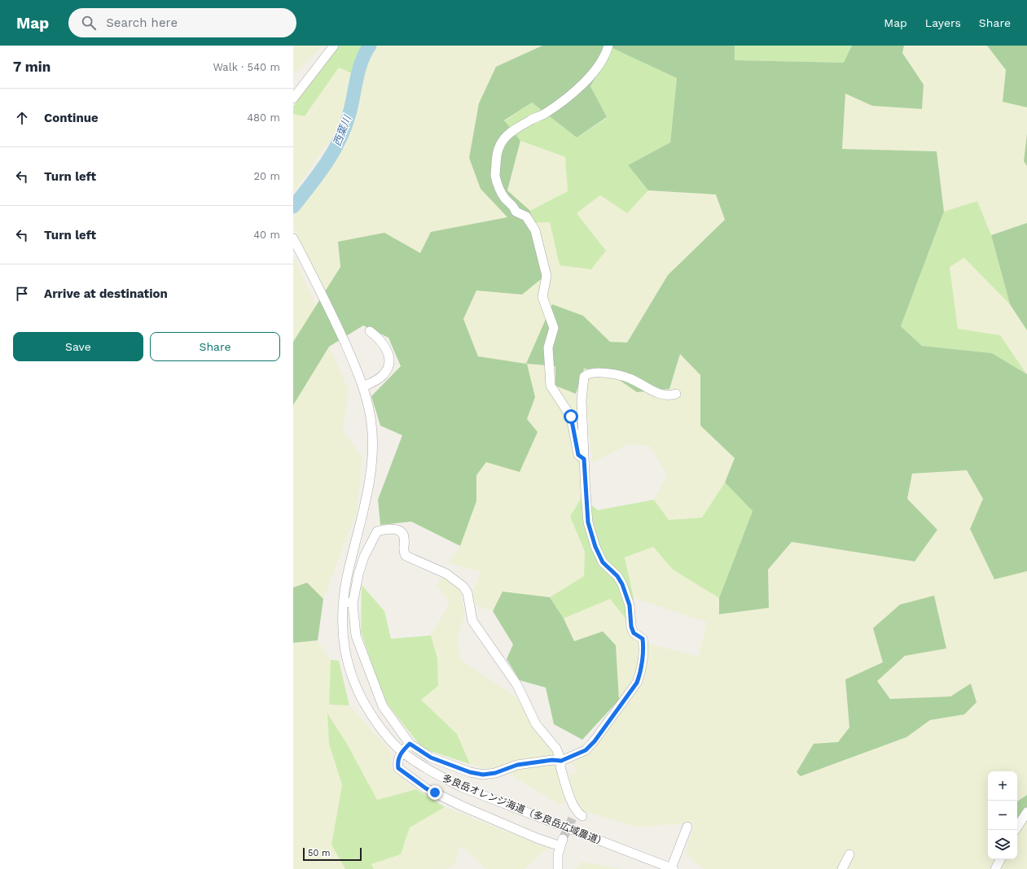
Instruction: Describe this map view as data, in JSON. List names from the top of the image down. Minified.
{"streets":{"street":["多良岳オレンジ海道（多良岳広域農道）"]},"water":["西葉川"],"scale_bar":"50 m","page":{"header":"Map","search":"Search here","nav":["Map","Layers","Share"],"heading":["7 min","Walk · 540 m"],"list":[["Continue","480 m"],["Turn left","20 m"],["Turn left","40 m"],"Arrive at destination"],"buttons":["Save","Share"],"map_buttons":["+","−"],"scale":"50 m"}}
